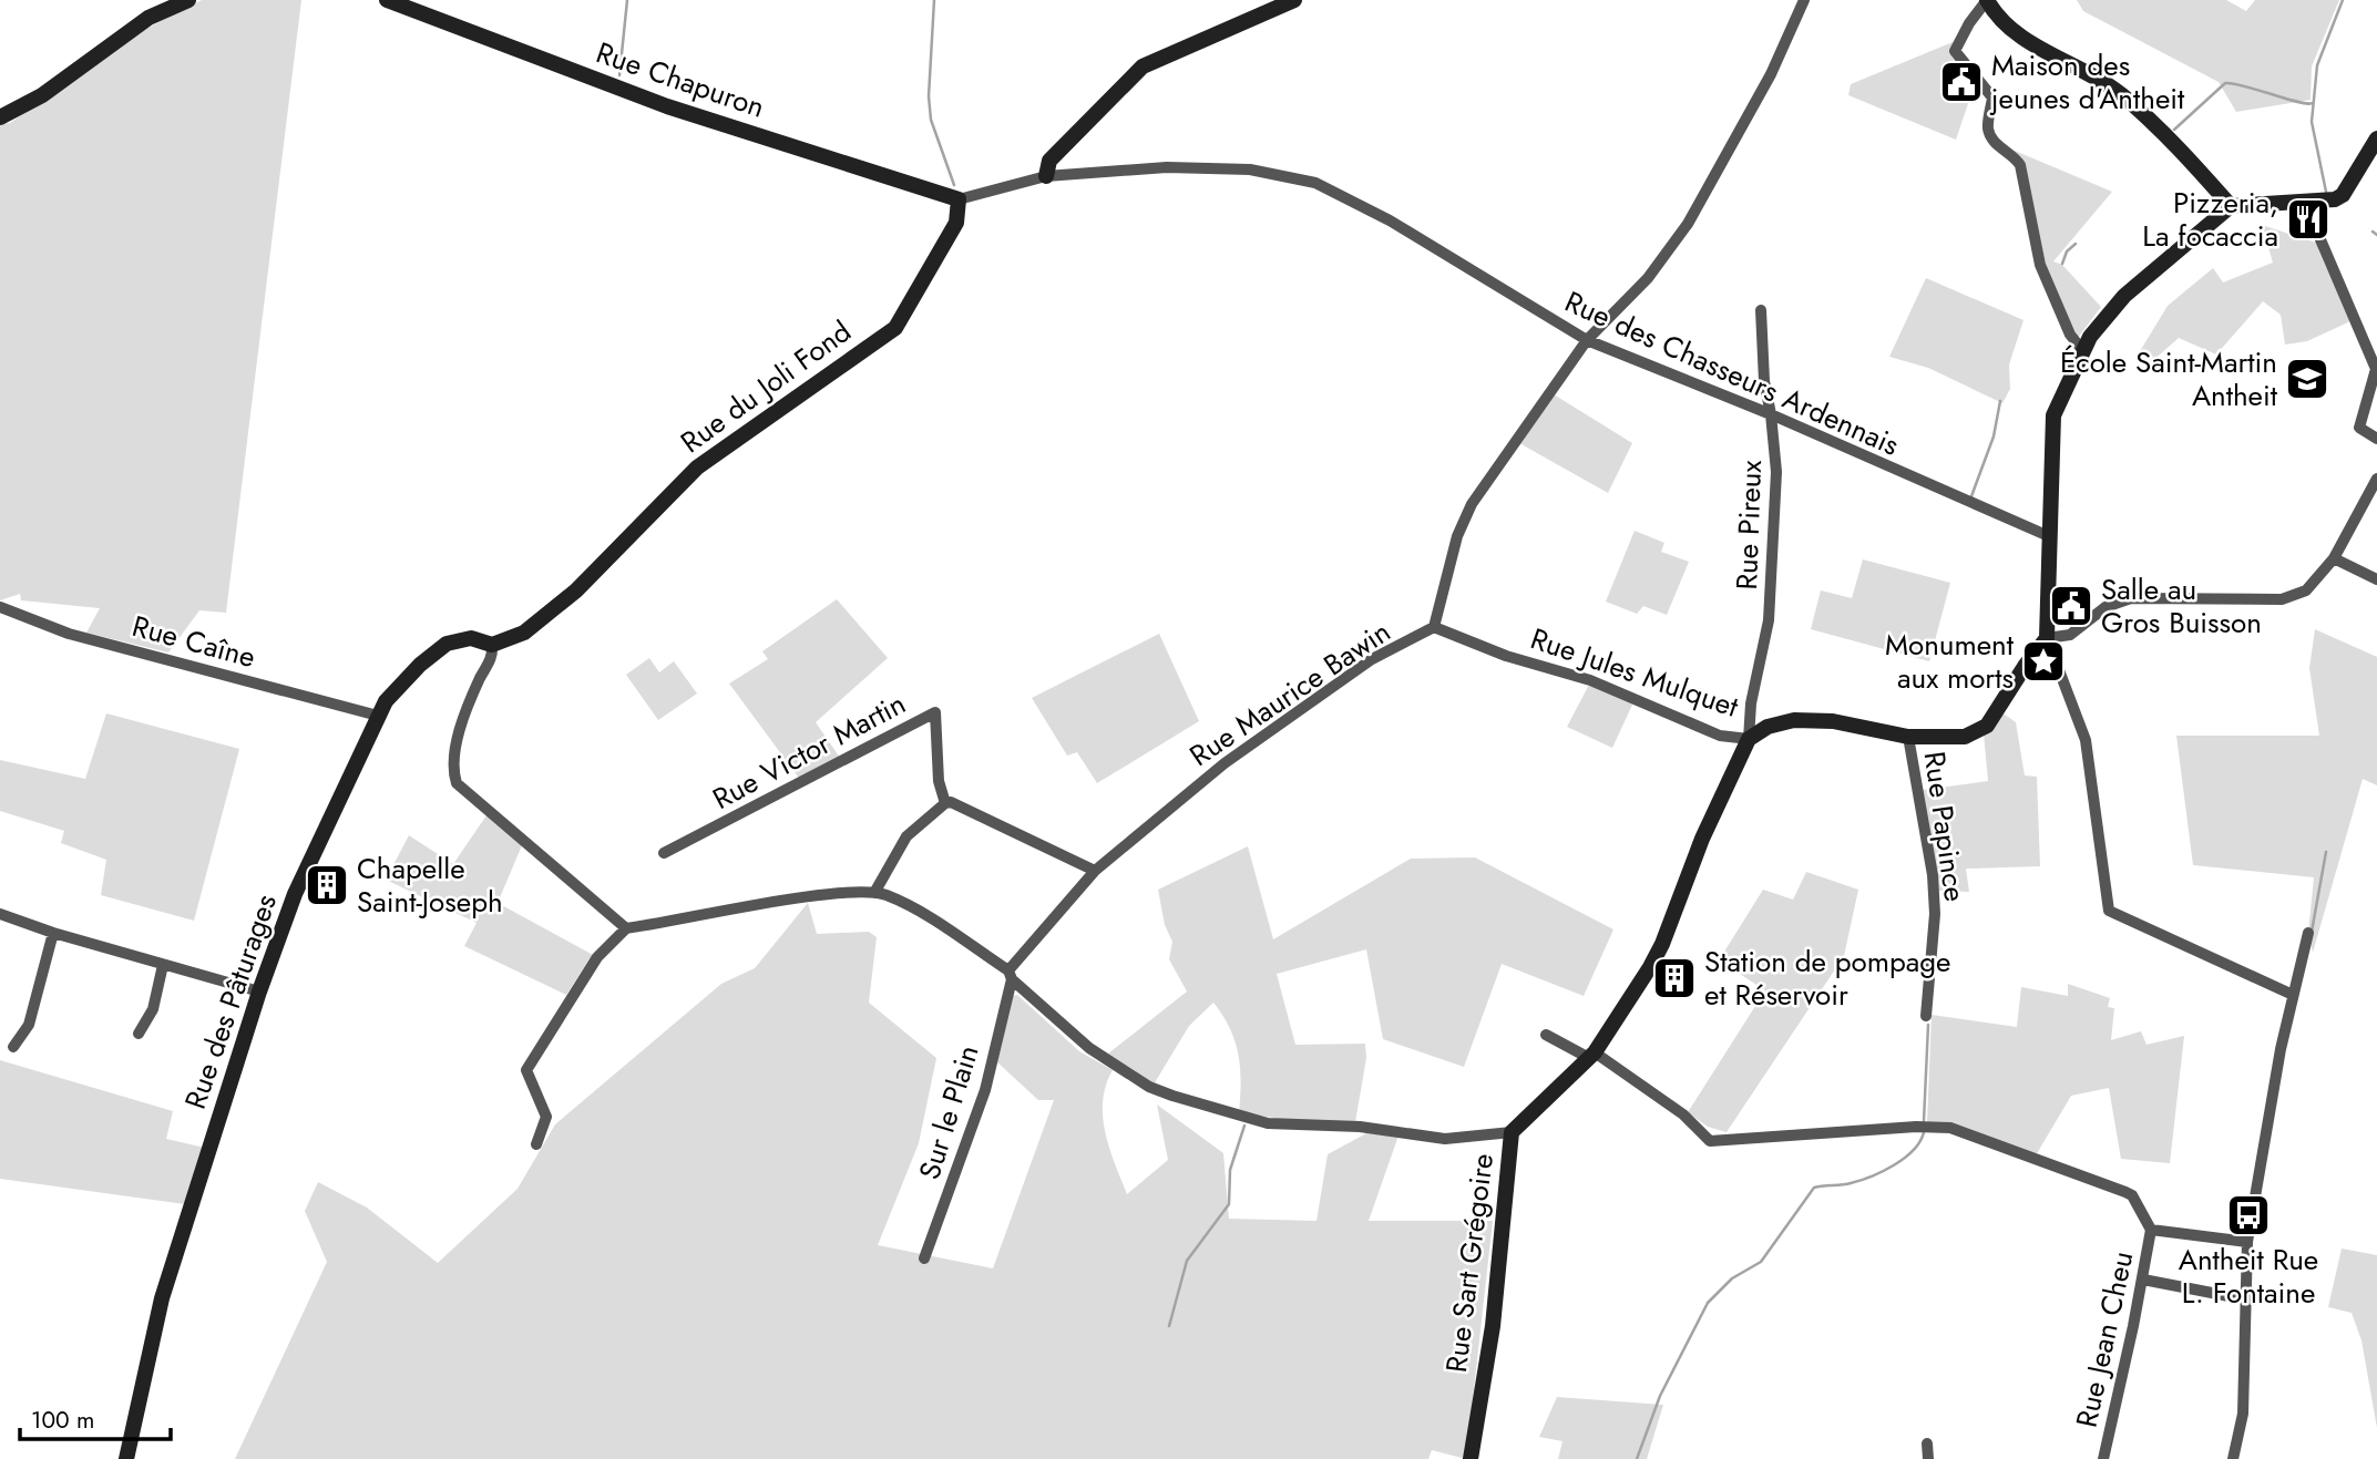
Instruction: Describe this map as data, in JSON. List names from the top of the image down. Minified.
{"streets":{"street":["Rue Chapuron","Rue des Chasseurs Ardennais","Rue du Joli Fond","Rue Pireux","Rue Caîne","Rue Jules Mulquet","Rue Maurice Bawin","Rue Victor Martin","Rue Papince","Rue des Pâturages","Sur le Plain","Rue Sart Grégoire","Rue Jean Cheu"]},"crossings":[["Rue Chapuron","Rue du Joli Fond"],["Rue des Chasseurs Ardennais","Rue Pireux"],["Rue des Chasseurs Ardennais","Rue Maurice Bawin"],["Rue du Joli Fond","Rue des Pâturages"],["Rue Pireux","Rue Jules Mulquet"],["Rue Pireux","Rue Sart Grégoire"],["Rue Caîne","Rue des Pâturages"],["Rue Jules Mulquet","Rue Maurice Bawin"],["Rue Jules Mulquet","Rue Papince"],["Rue Jules Mulquet","Rue Sart Grégoire"],["Rue Maurice Bawin","Sur le Plain"]],"places":{"public building":["Maison des jeunes d'Antheit","Salle au Gros Buisson"],"restaurant":["Pizzeria, La focaccia"],"school or university":["École Saint-Martin Antheit"],"place":["Monument aux morts"],"building":["Chapelle Saint-Joseph","Station de pompage et Réservoir"],"bus stop":["Antheit Rue L. Fontaine"]},"scale_bar":"100 m"}
